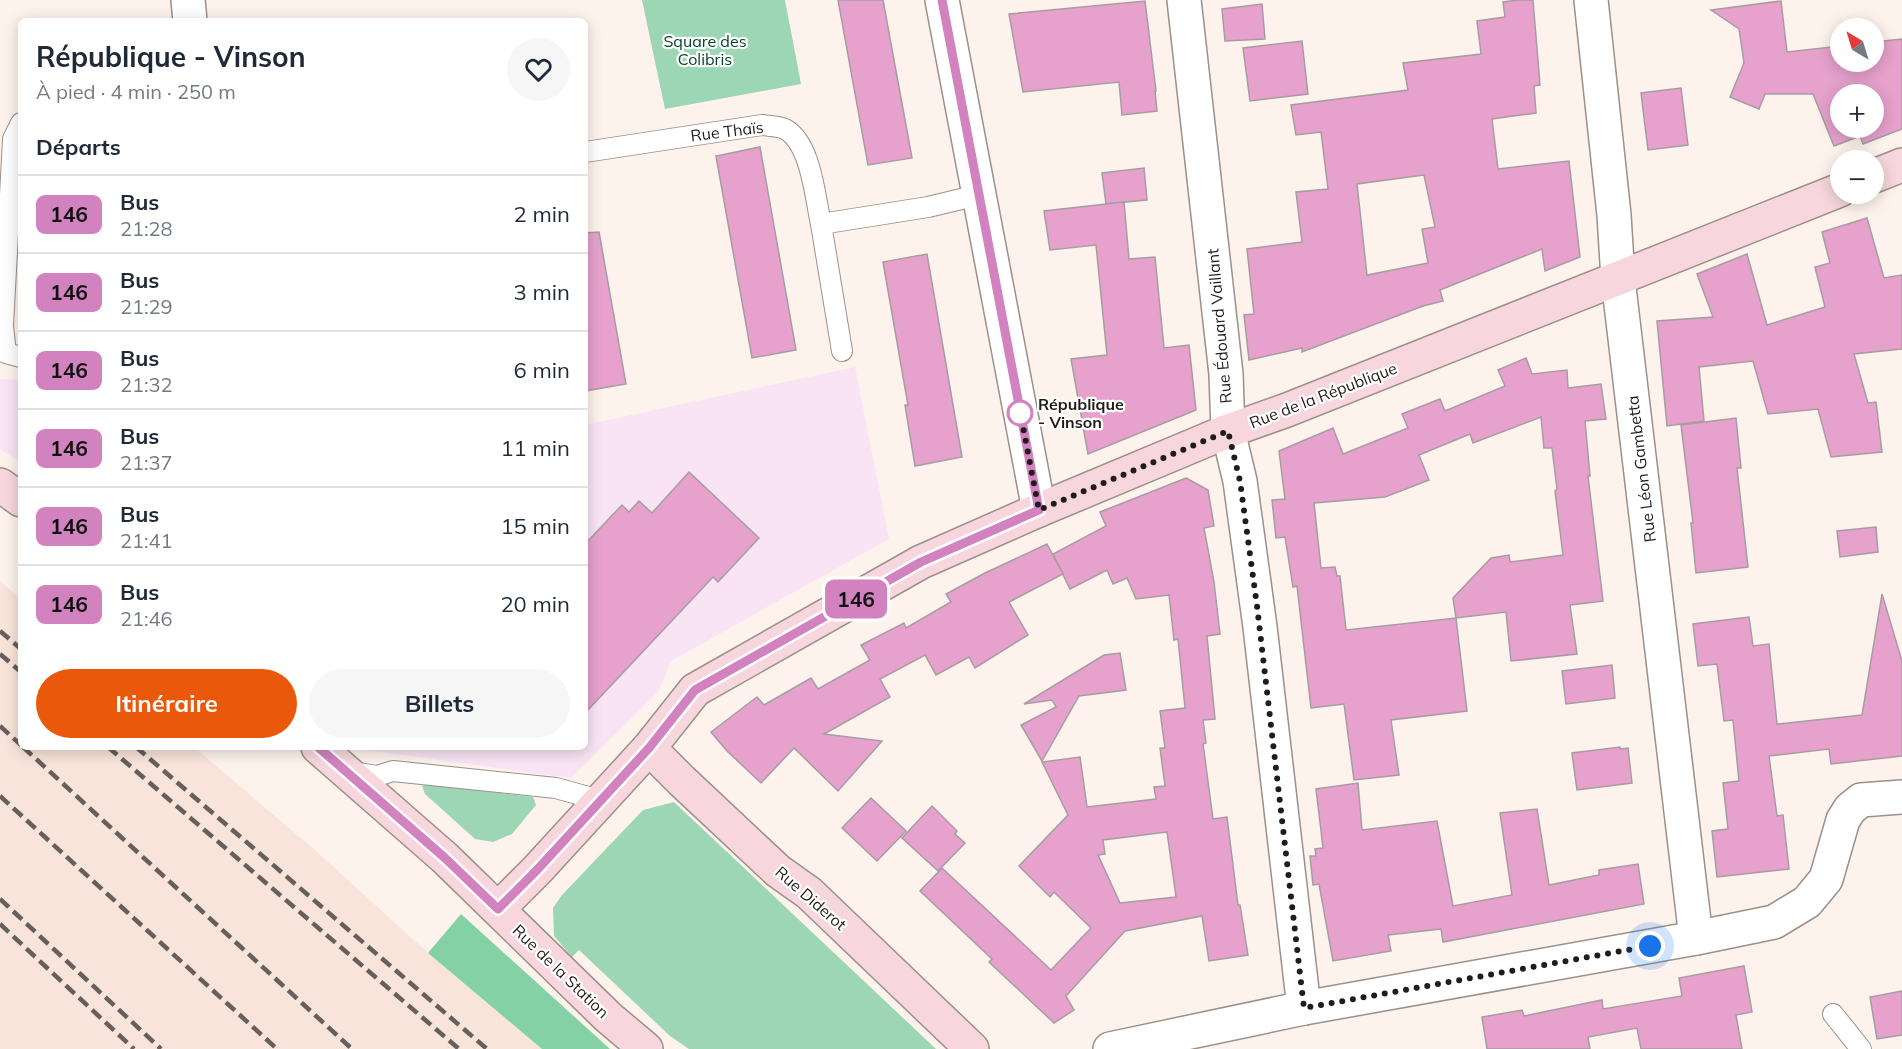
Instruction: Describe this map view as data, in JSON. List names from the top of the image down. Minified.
{"streets":{"street":["Rue Édouard Vaillant","Rue de la République","Rue Léon Gambetta","Rue Diderot","Rue de la Station"],"lane":["Rue Thaïs"]},"crossings":[["Rue Édouard Vaillant","Rue de la République"],["Rue de la République","Rue Léon Gambetta"],["Rue de la République","Rue Diderot"],["Rue de la République","Rue de la Station"]],"parks":["Square des Colibris"],"places":["République - Vinson"],"lines":["bus line 146"],"north":"top left","page":{"on_map":"146","map_buttons":["+","−"],"heading":[["République - Vinson","À pied · 4 min · 250 m"],"Départs"],"list":[{"mark":"146","name":"Bus","note":"21:28","value":"2 min"},{"mark":"146","name":"Bus","note":"21:29","value":"3 min"},{"mark":"146","name":"Bus","note":"21:32","value":"6 min"},{"mark":"146","name":"Bus","note":"21:37","value":"11 min"},{"mark":"146","name":"Bus","note":"21:41","value":"15 min"},{"mark":"146","name":"Bus","note":"21:46","value":"20 min"}],"buttons":["Itinéraire","Billets"]}}
